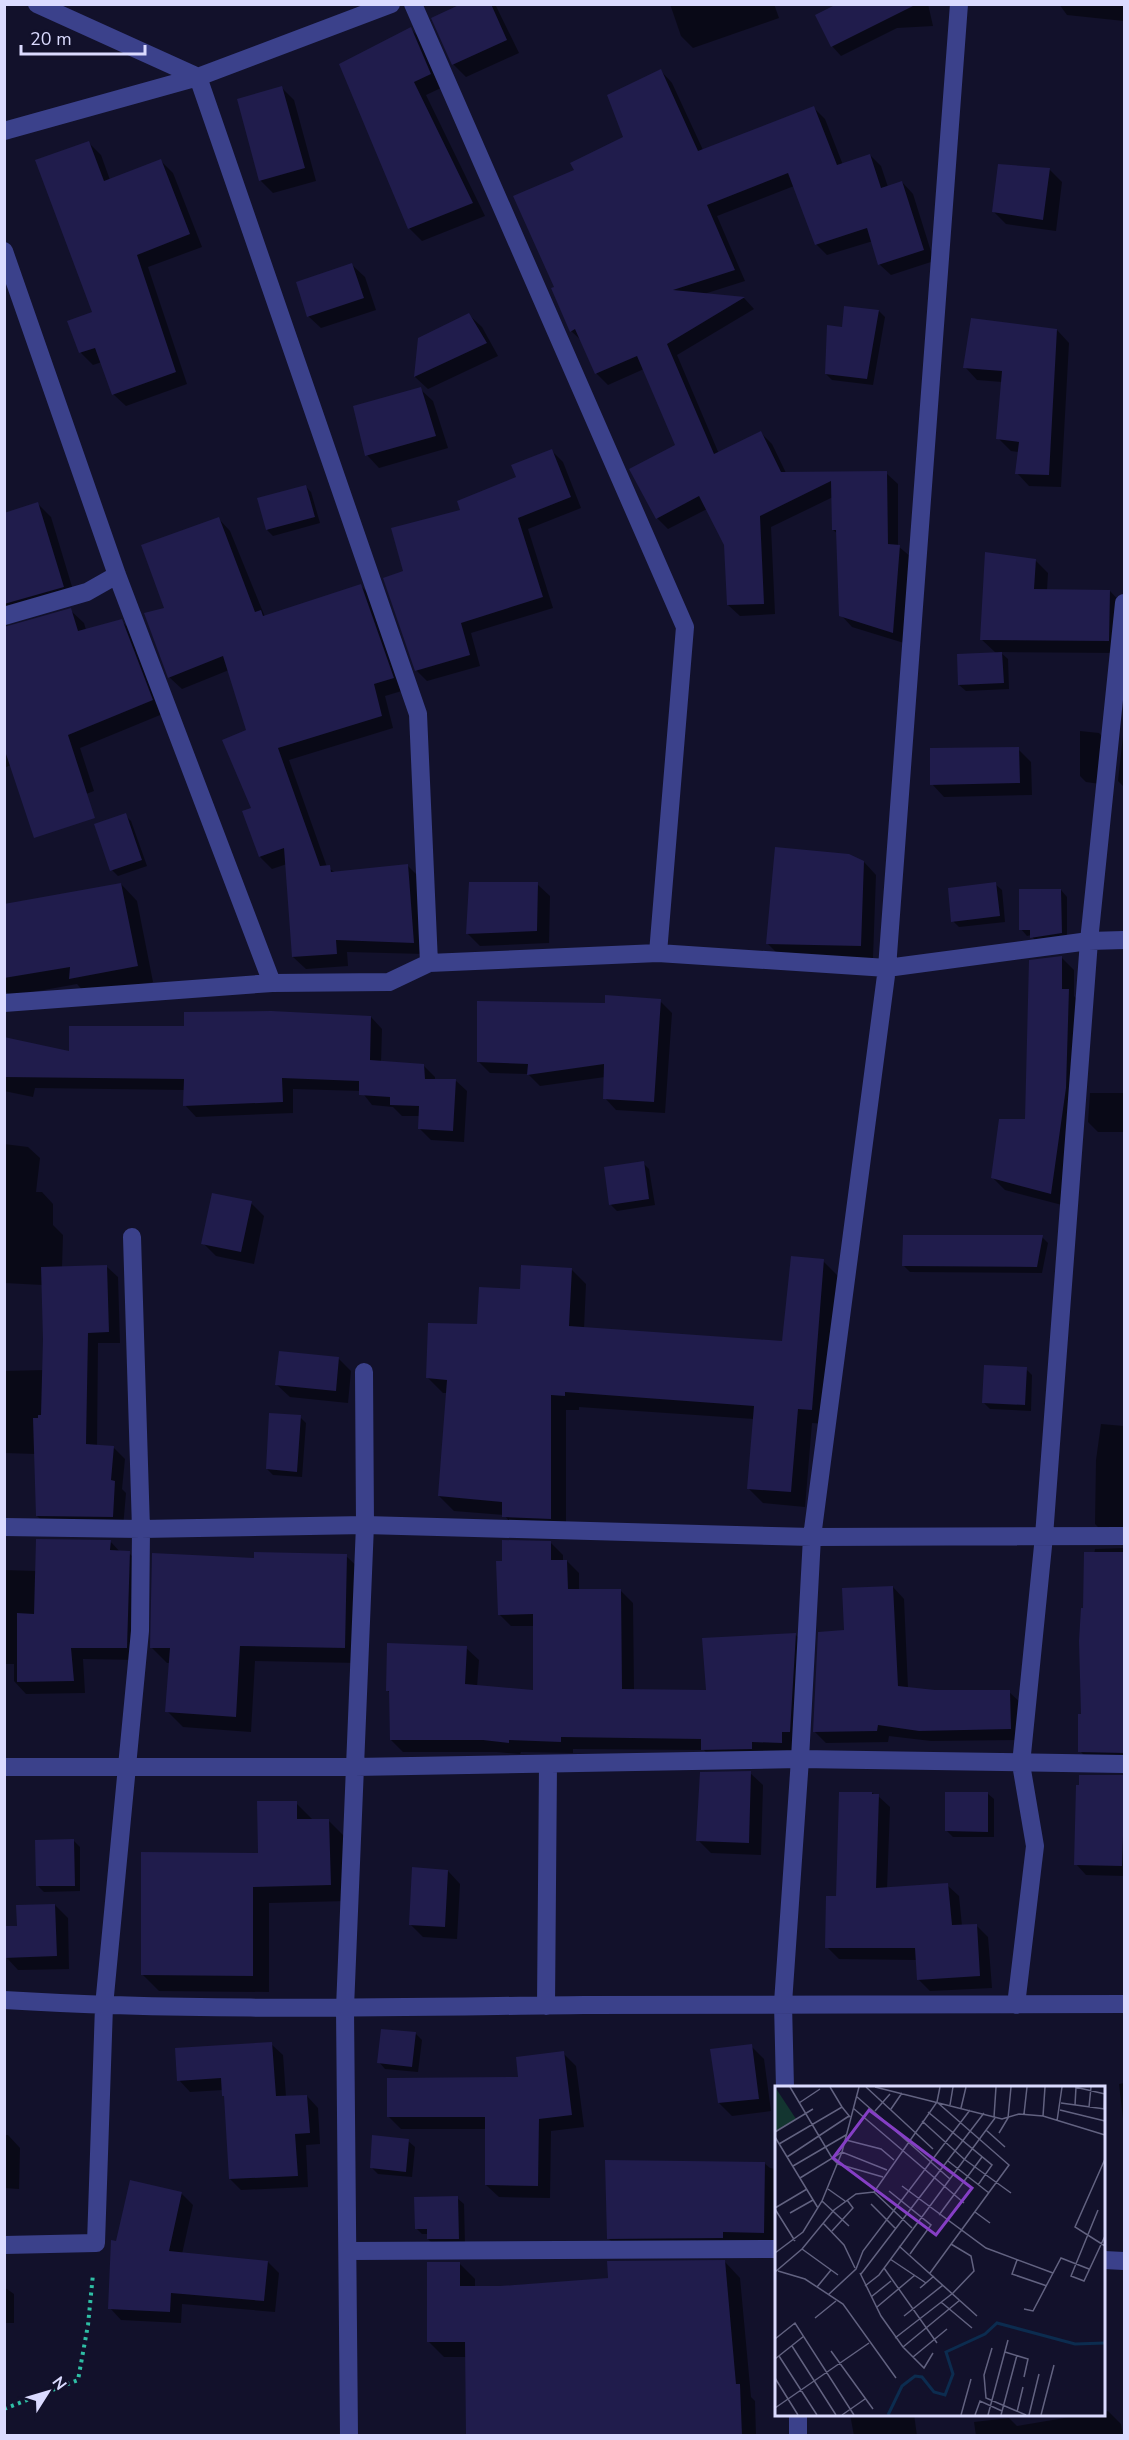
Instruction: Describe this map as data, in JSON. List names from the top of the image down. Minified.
{"scale_bar":"20 m","north":"top right"}
